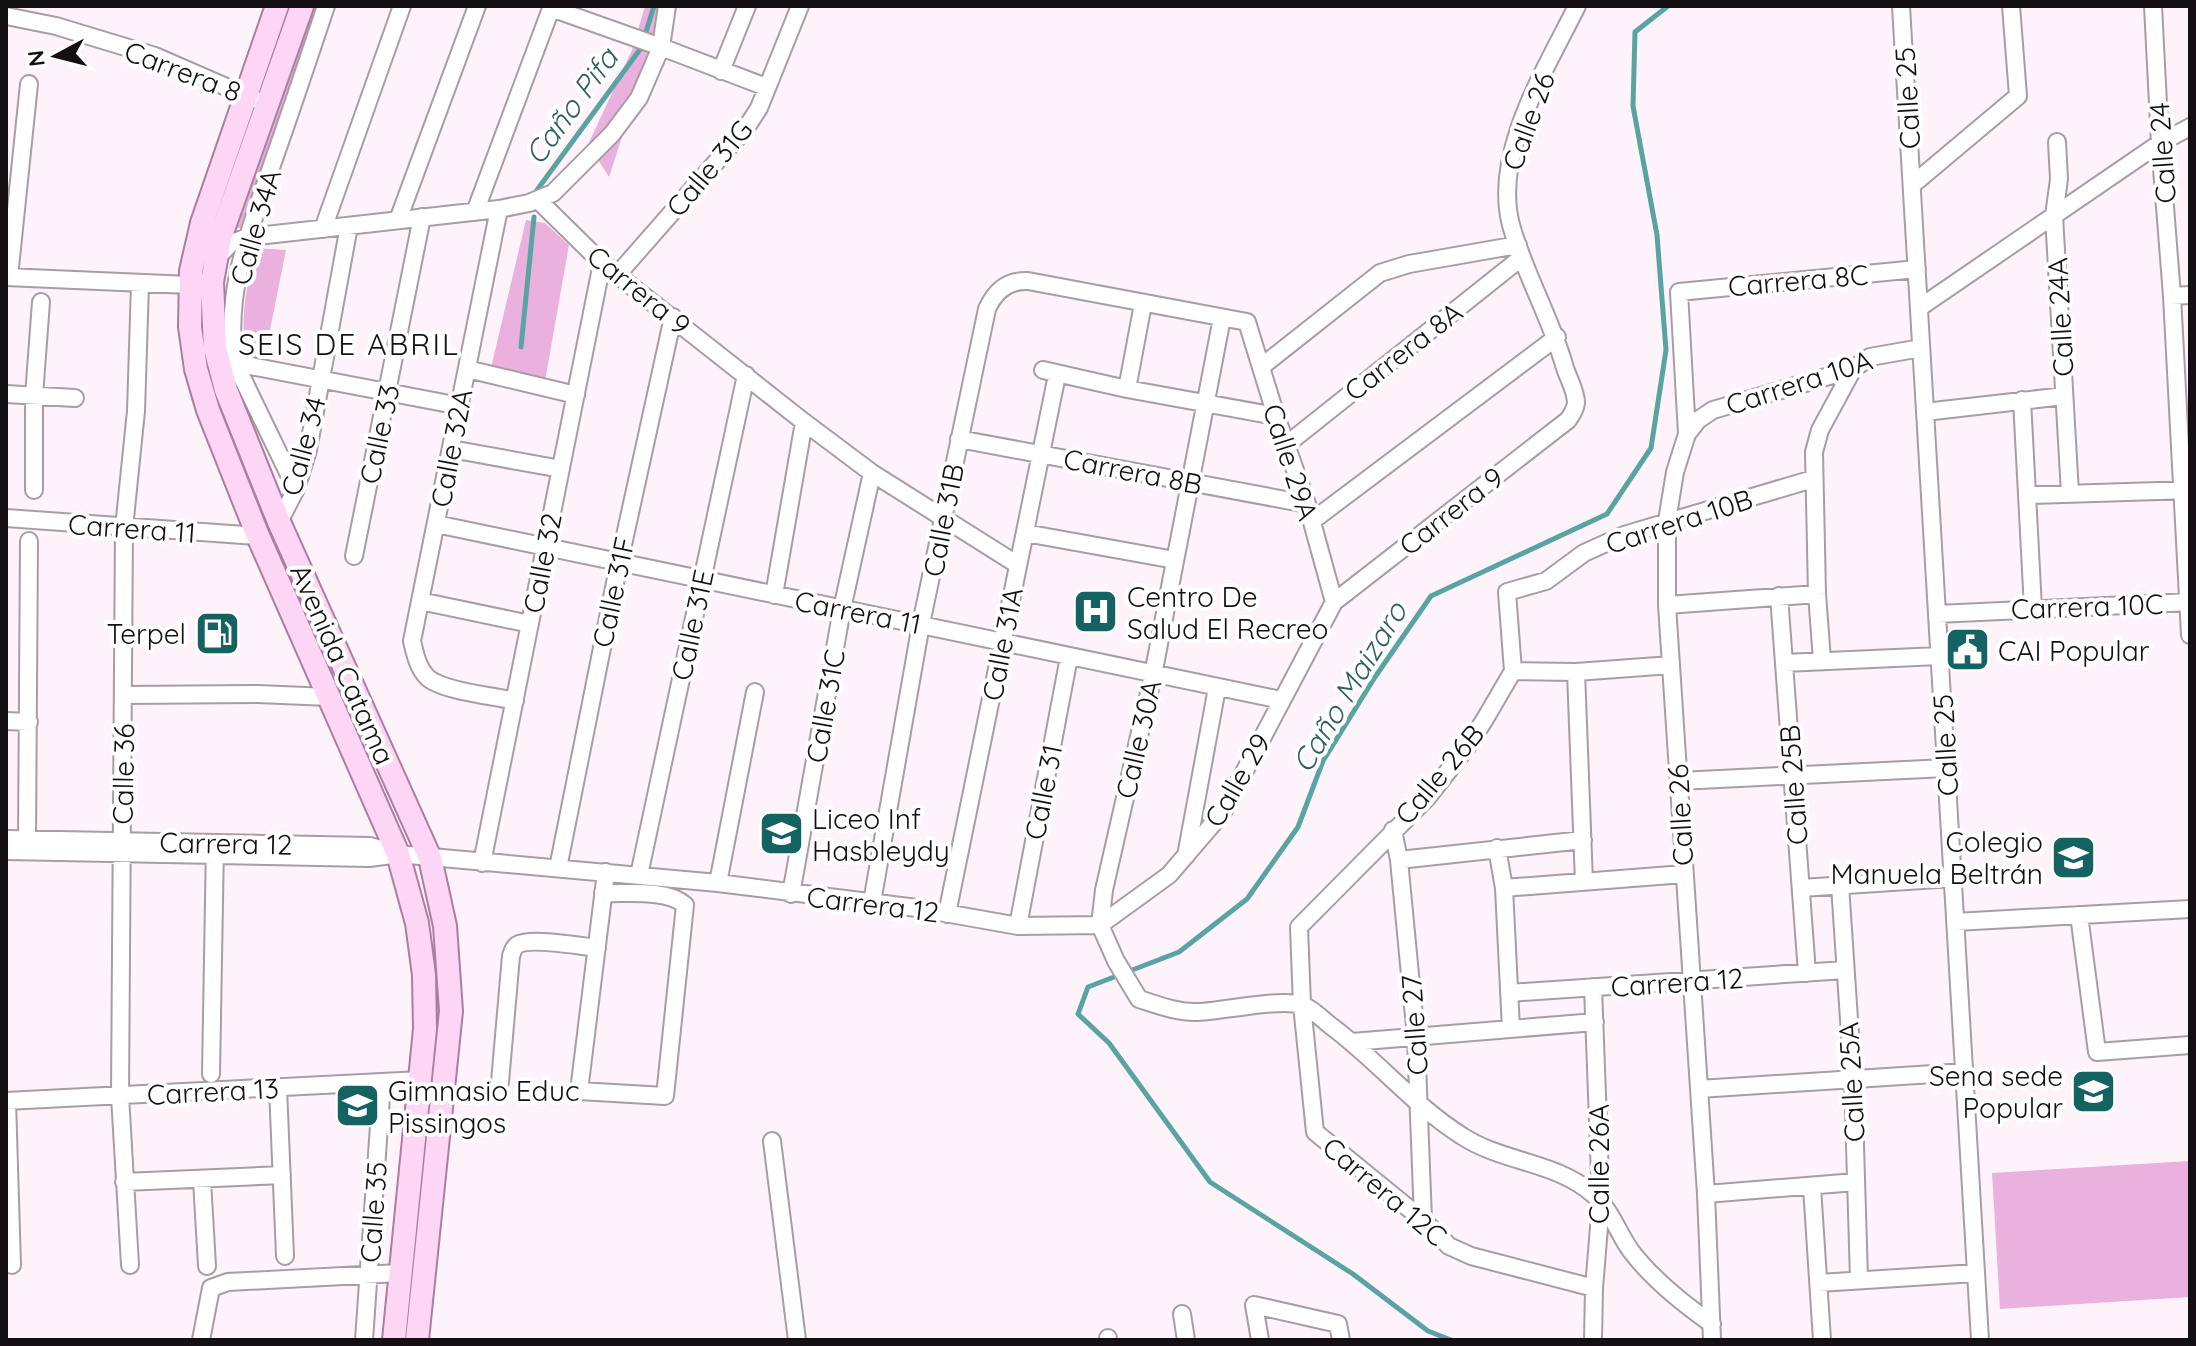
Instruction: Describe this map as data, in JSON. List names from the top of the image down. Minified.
{"streets":{"main road":["Avenida Catama"],"street":["Carrera 8","Calle 25","Calle 26","Calle 24","Calle 31G","Calle 34A","Carrera 8C","Carrera 9","Calle 24A","Carrera 8A","Carrera 10A","Calle 33","Calle 34","Calle 32A","Calle 29A","Carrera 8B","Calle 31B","Carrera 10B","Carrera 11","Calle 32","Calle 31F","Carrera 10C","Calle 31E","Calle 31A","Calle 31C","Calle 30A","Calle 36","Calle 26B","Calle 29","Calle 25B","Calle 31","Carrera 12","Calle 27","Calle 25A","Carrera 13","Calle 26A","Carrera 12C","Calle 35"]},"crossings":[["Carrera 8","Avenida Catama"],["Calle 25","Carrera 8C"],["Calle 25","Carrera 10A"],["Calle 25","Carrera 10C"],["Calle 26","Carrera 8C"],["Calle 26","Carrera 9"],["Calle 26","Carrera 8A"],["Calle 26","Carrera 10A"],["Calle 26","Carrera 10B"],["Calle 26","Carrera 12"],["Calle 24","Carrera 10C"],["Calle 31G","Carrera 9"],["Calle 34A","Calle 34"],["Carrera 9","Calle 29A"],["Carrera 9","Calle 31B"],["Carrera 9","Calle 32"],["Carrera 9","Calle 31F"],["Carrera 9","Calle 31E"],["Carrera 9","Calle 31A"],["Carrera 9","Calle 31C"],["Carrera 9","Calle 29"],["Carrera 8A","Calle 29A"],["Calle 34","Avenida Catama"],["Calle 32A","Carrera 11"],["Calle 32A","Calle 32"],["Calle 29A","Carrera 8B"],["Calle 29A","Calle 30A"],["Calle 29A","Calle 29"],["Carrera 8B","Calle 31B"],["Carrera 8B","Calle 31A"],["Carrera 8B","Calle 30A"],["Calle 31B","Carrera 11"],["Calle 31B","Carrera 12"],["Carrera 10B","Calle 26B"],["Carrera 11","Calle 32"],["Carrera 11","Calle 31F"],["Carrera 11","Calle 31E"],["Carrera 11","Calle 31A"],["Carrera 11","Avenida Catama"],["Carrera 11","Calle 31C"],["Carrera 11","Calle 30A"],["Carrera 11","Calle 36"],["Carrera 11","Calle 29"],["Carrera 11","Calle 31"],["Calle 32","Carrera 12"],["Calle 31F","Carrera 12"],["Calle 31E","Carrera 12"],["Calle 31A","Carrera 12"],["Avenida Catama","Carrera 12"],["Avenida Catama","Carrera 13"],["Calle 31C","Carrera 12"],["Calle 30A","Calle 29"],["Calle 30A","Carrera 12"],["Calle 36","Carrera 12"],["Calle 36","Carrera 13"],["Calle 26B","Calle 27"],["Calle 26B","Carrera 12C"],["Calle 29","Carrera 12"],["Calle 25B","Carrera 12"],["Calle 31","Carrera 12"],["Carrera 12","Calle 25A"],["Carrera 12","Calle 26A"],["Calle 27","Carrera 12C"],["Carrera 13","Calle 35"],["Calle 26A","Carrera 12C"]],"districts":["SEIS DE ABRIL"],"water":["Caño Pifa","Caño Maizaro"],"places":{"hospital":["Centro De Salud El Recreo"],"fuel station":["Terpel"],"public building":["CAI Popular"],"school or university":["Liceo Inf Hasbleydy","Colegio Manuela Beltrán","Sena sede Popular","Gimnasio Educ Pissingos"]},"north":"left"}
